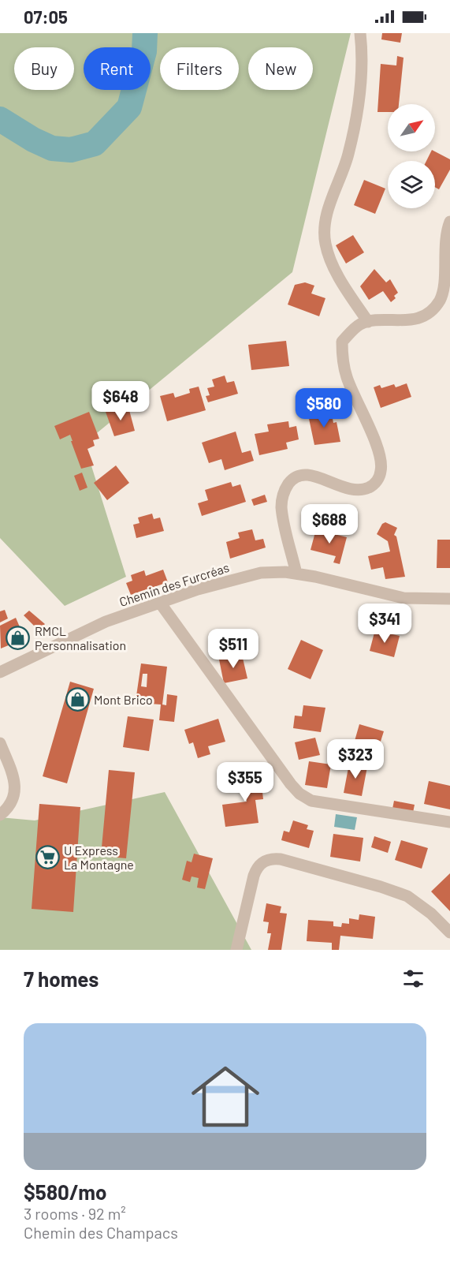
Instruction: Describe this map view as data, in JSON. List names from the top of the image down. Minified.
{"streets":{"street":["Chemin des Furcréas"]},"places":{"shop":["RMCL Personnalisation","Mont Brico"],"supermarket":["U Express La Montagne"]},"north":"top right","page":{"status":"07:05","chip":["Buy","Rent","Filters","New"],"price":["$648","$580","$688","$341","$511","$323","$355"],"heading":"7 homes","list":[{"name":"$580/mo","note":"3 rooms · 92 m² · Chemin des Champacs"}]}}
